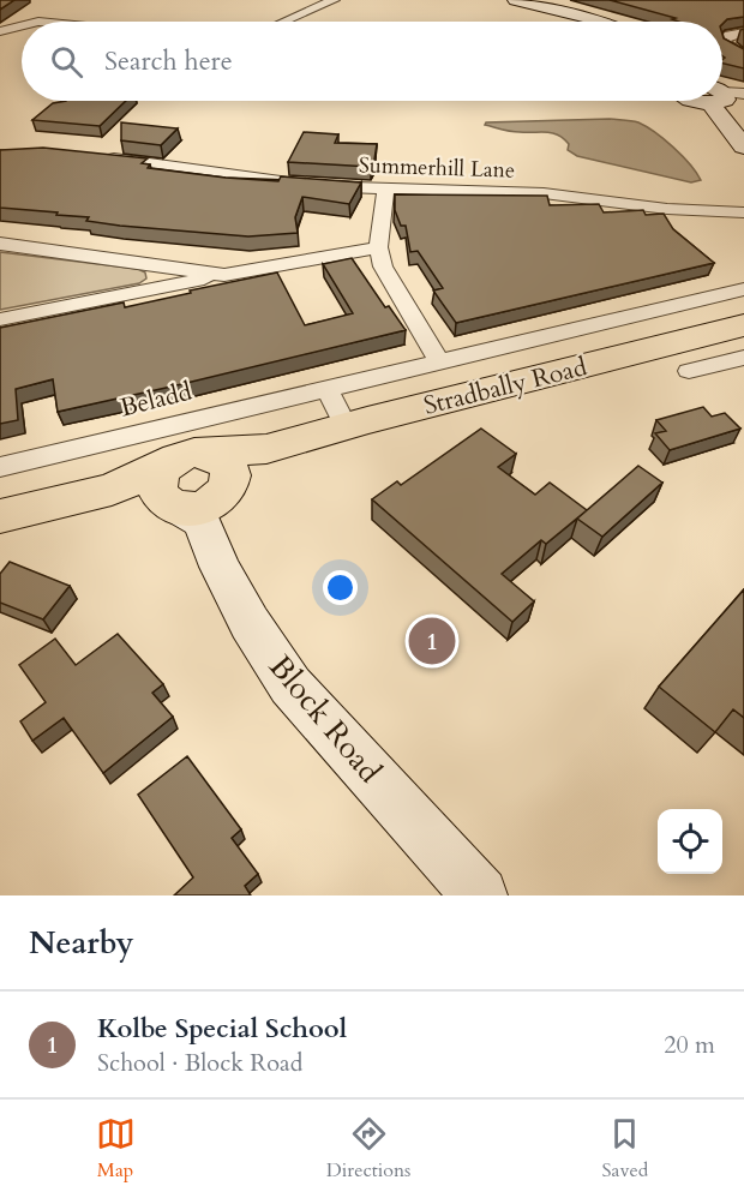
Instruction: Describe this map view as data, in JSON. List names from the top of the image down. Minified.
{"streets":{"main road":["Stradbally Road","Block Road"],"street":["Summerhill Lane","Beladd"]},"crossings":[["Stradbally Road","Block Road"]],"page":{"search":"Search here","pins":"1","heading":"Nearby","list":[{"mark":"1","name":"Kolbe Special School","note":"School · Block Road","value":"20 m"}],"nav":["Map","Directions","Saved"]}}
